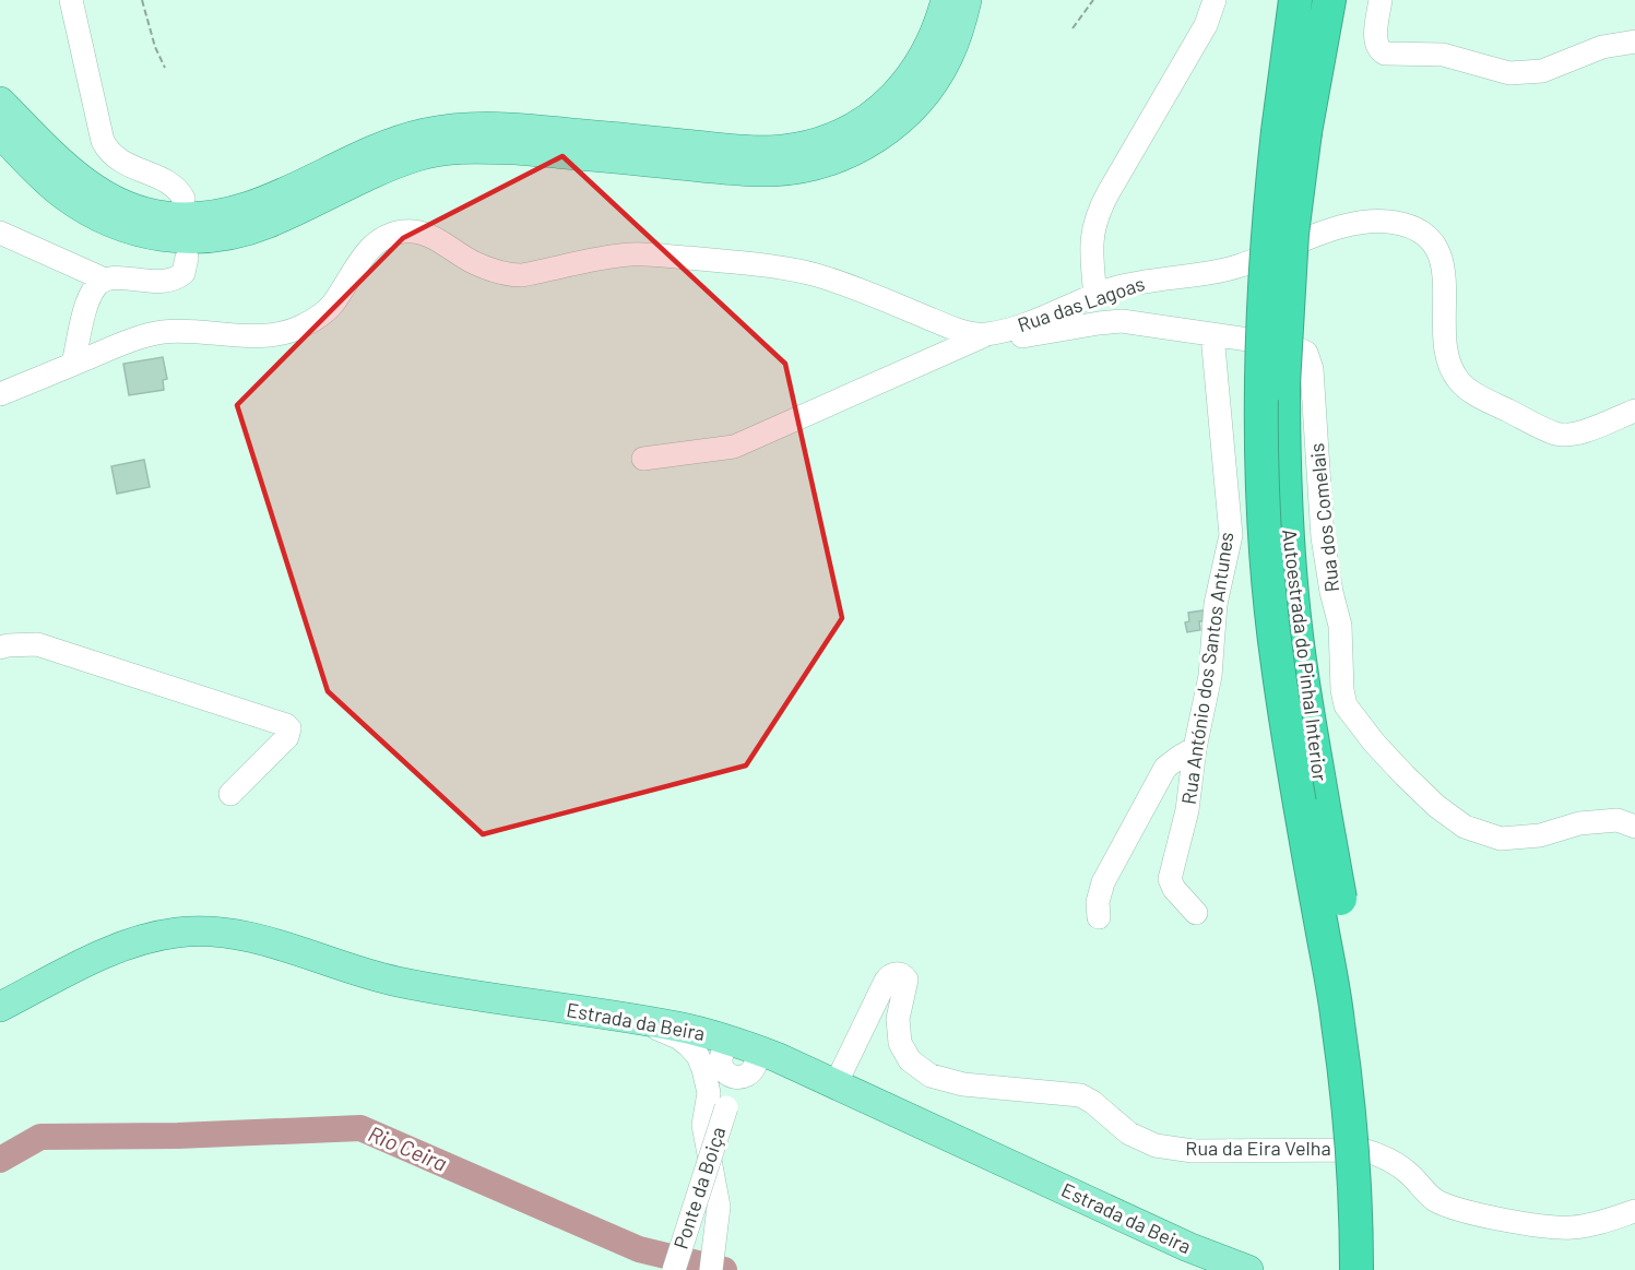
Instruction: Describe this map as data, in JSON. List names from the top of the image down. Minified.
{"streets":{"highway":["Autoestrada do Pinhal Interior"],"main road":["Estrada da Beira"],"street":["Rua das Lagoas","Rua dos Comelais","Rua António dos Santos Antunes","Rua da Eira Velha","Ponte da Boiça"]},"crossings":[["Rua das Lagoas","Rua dos Comelais"],["Rua dos Comelais","Rua António dos Santos Antunes"],["Estrada da Beira","Rua da Eira Velha"],["Estrada da Beira","Ponte da Boiça"]],"water":["Rio Ceira"]}
